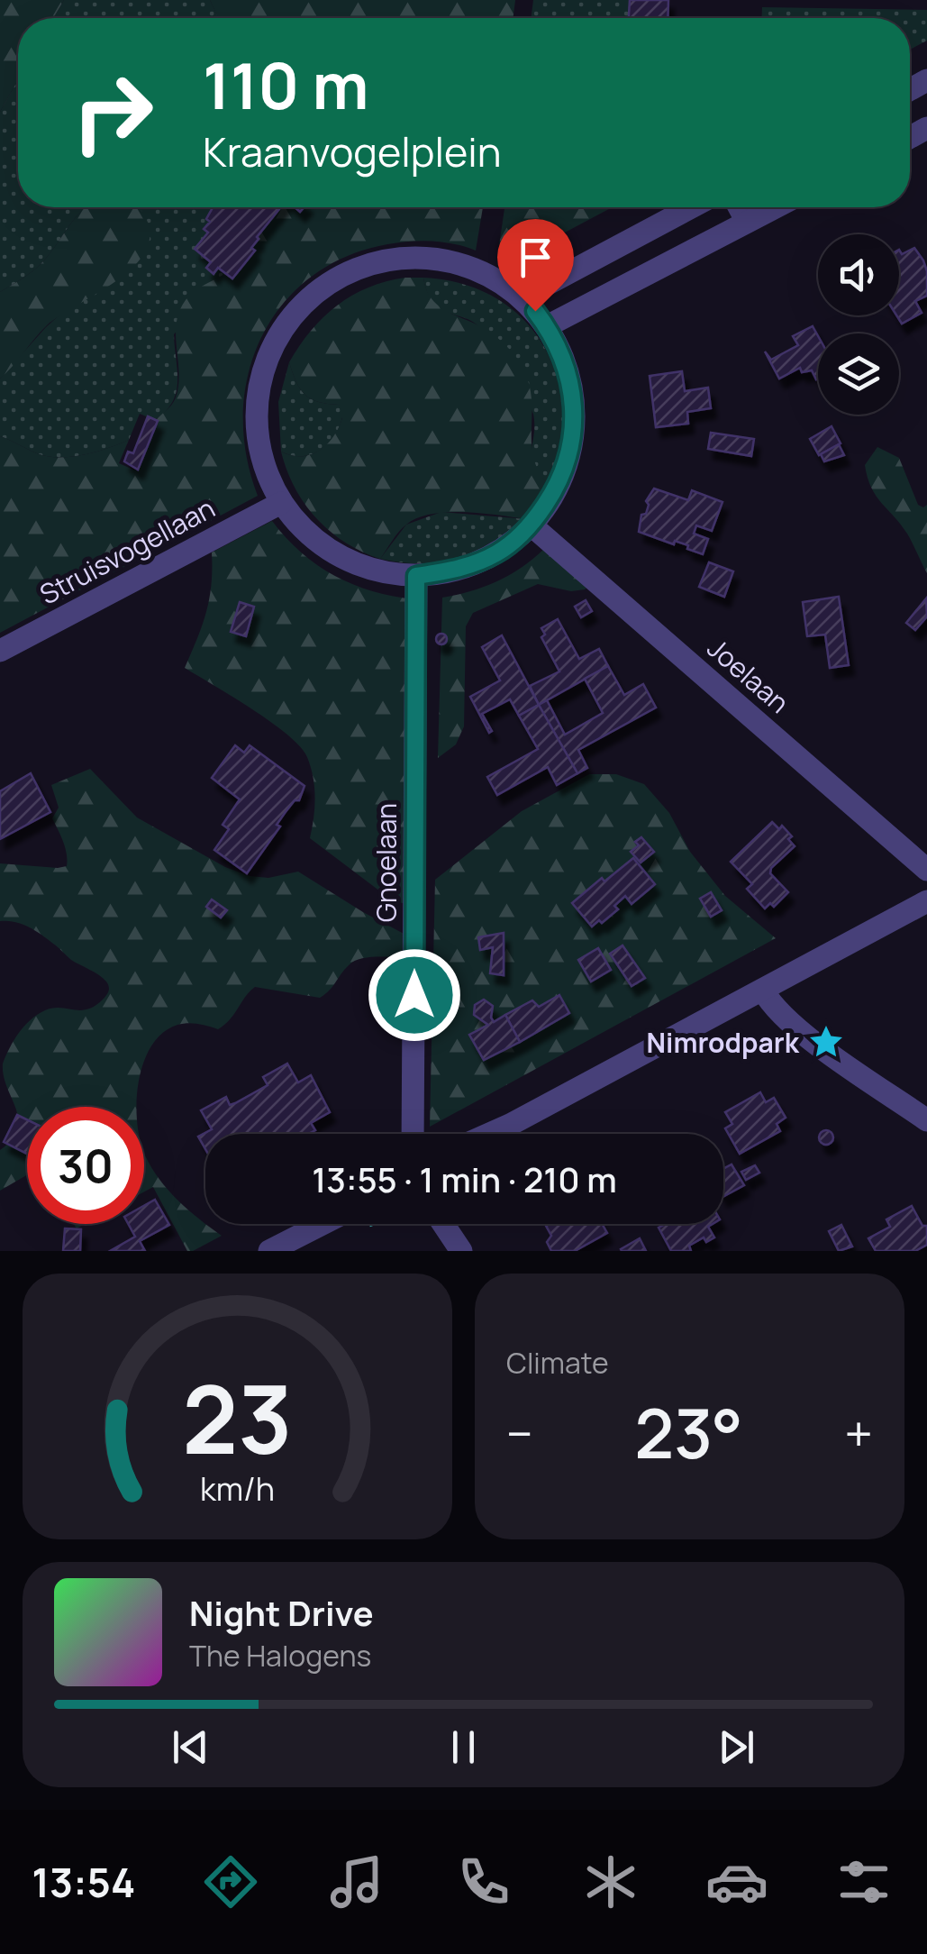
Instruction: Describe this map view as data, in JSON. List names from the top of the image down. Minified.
{"streets":{"street":["Struisvogellaan","Joelaan","Gnoelaan"]},"crossings":[["Struisvogellaan","Joelaan"],["Struisvogellaan","Gnoelaan"],["Joelaan","Gnoelaan"]],"places":{"place":["Nimrodpark"]},"page":{"turn":["110 m","Kraanvogelplein"],"limit":"30","trip":"13:55 · 1 min · 210 m","tile":"Climate","heat":["−","23°","+"],"song":["Night Drive","The Halogens"],"tabs":"13:54","gauge":["23","km/h"]}}
